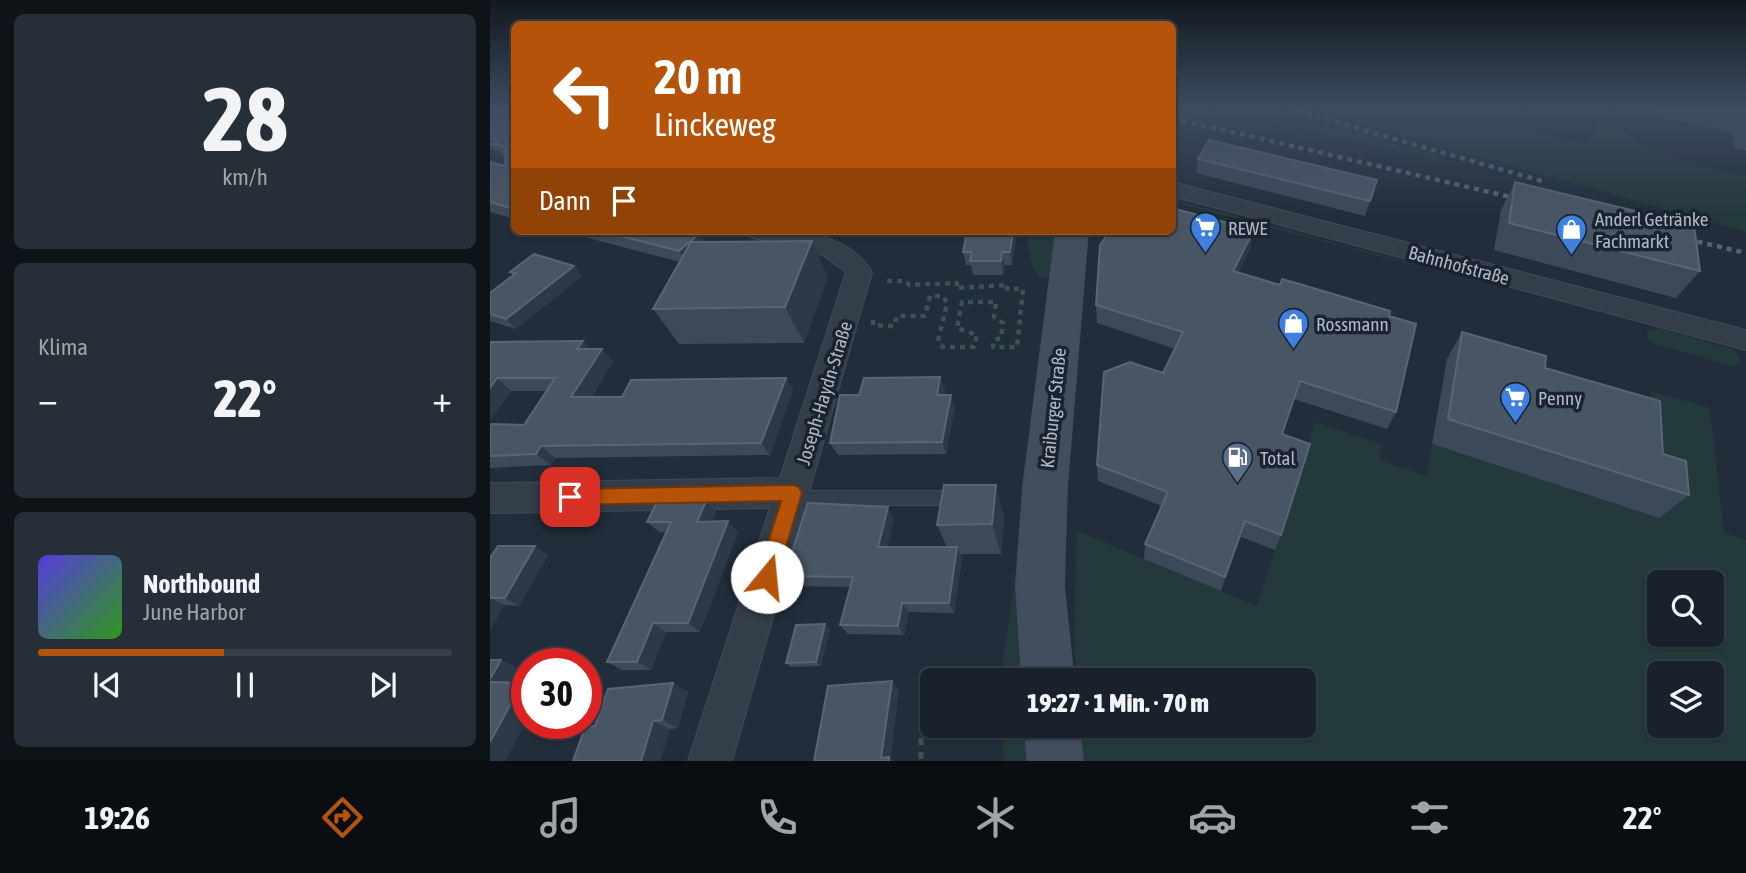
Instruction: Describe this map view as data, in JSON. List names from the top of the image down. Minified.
{"streets":{"main road":["Kraiburger Straße"],"street":["Bahnhofstraße","Joseph-Haydn-Straße"]},"places":{"supermarket":["REWE","Penny"],"shop":["Anderl Getränke Fachmarkt","Rossmann"],"fuel station":["Total"]},"page":{"tile":[["28","km/h"],"Klima"],"turn":["20 m","Linckeweg"],"then":"Dann","heat":["−","22°","+"],"song":["Northbound","June Harbor"],"limit":"30","trip":"19:27 · 1 Min. · 70 m","tabs":["19:26","22°"]}}
